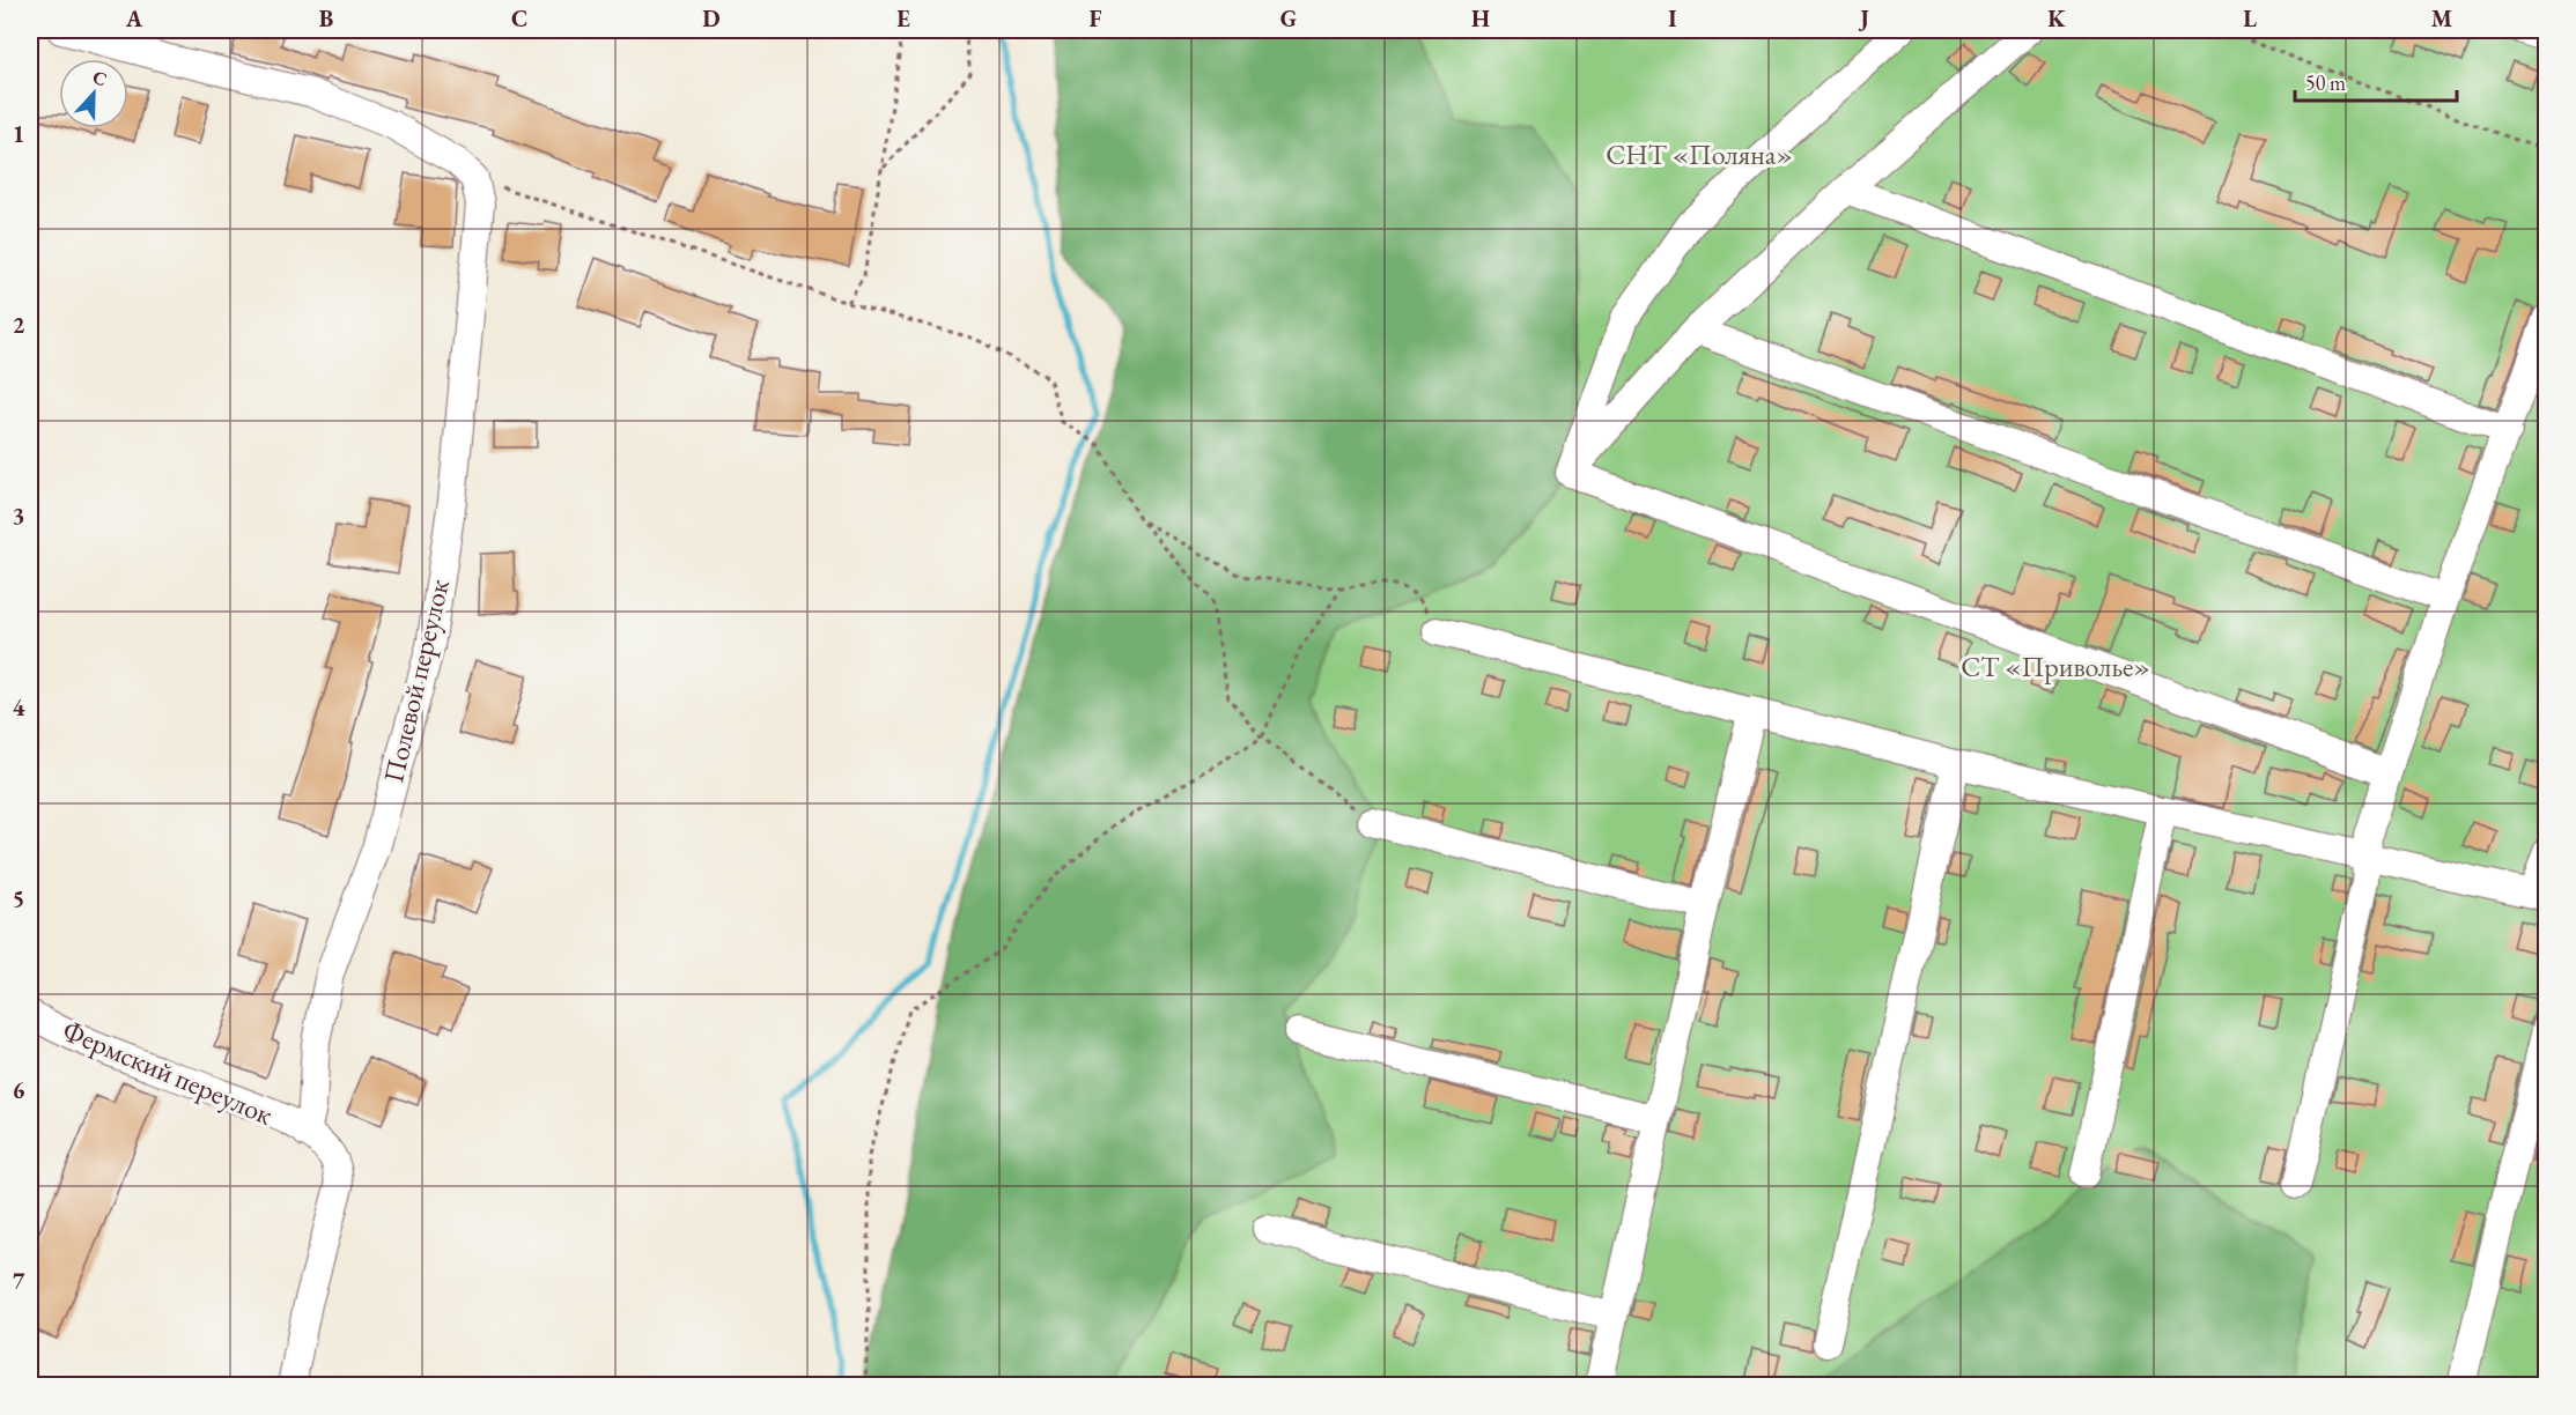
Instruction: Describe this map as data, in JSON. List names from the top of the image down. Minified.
{"streets":{"street":["Полевой переулок","Фермский переулок"]},"crossings":[["Полевой переулок","Фермский переулок"]],"parks":["СНТ «Поляна»","СТ «Приволье»"],"scale_bar":"50 m","north":"top","grid":{"columns":["A","B","C","D","E","F","G","H","I","J","K","L","M"],"rows":["1","2","3","4","5","6","7"]}}
